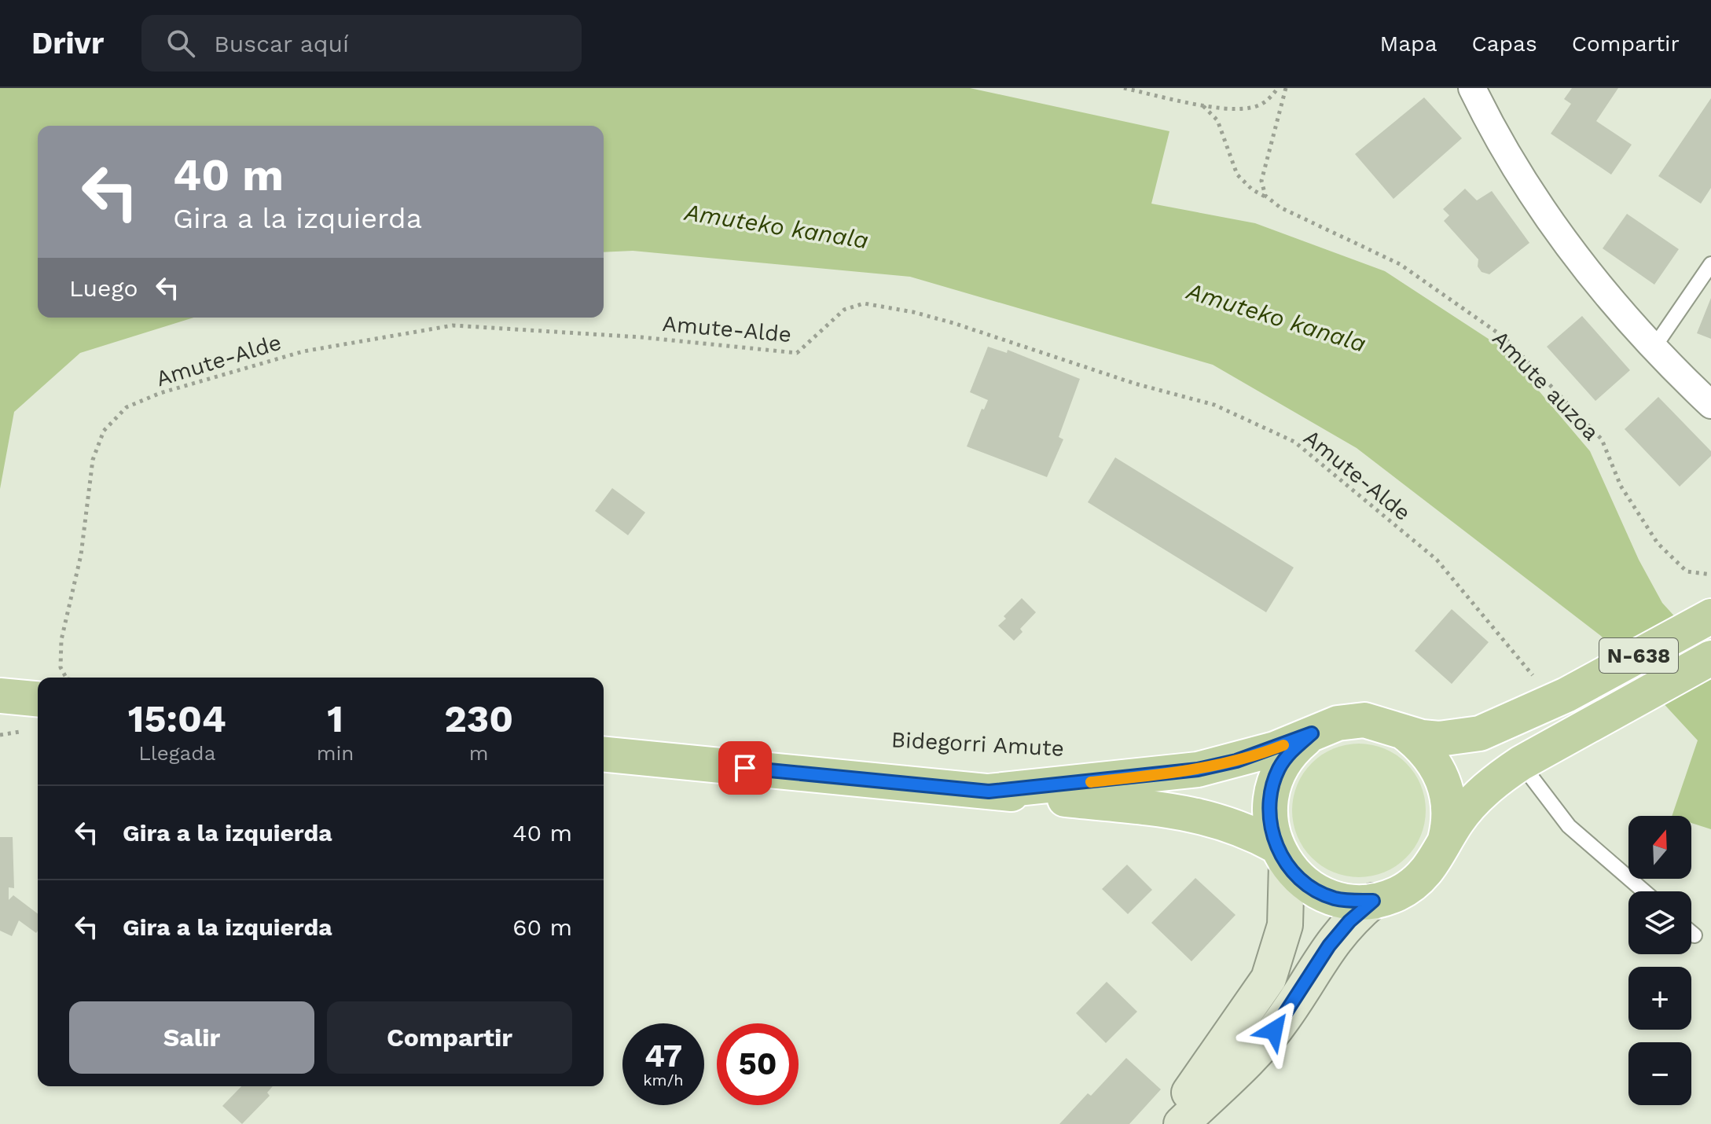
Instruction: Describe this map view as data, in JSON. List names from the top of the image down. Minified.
{"streets":{"main road":["N-638"],"path":["Amute-Alde","Amute auzoa"]},"crossings":[["Amute-Alde","N-638"]],"water":["Amuteko kanala"],"north":"top","page":{"header":"Drivr","search":"Buscar aquí","nav":["Mapa","Capas","Compartir"],"turn":["40 m","Gira a la izquierda"],"then":"Luego","eta":["15:04","Llegada","1","min","230","m"],"list":[{"name":"Gira a la izquierda","value":"40 m"},{"name":"Gira a la izquierda","value":"60 m"}],"map_buttons":["+","−"],"buttons":["Salir","Compartir"],"speed":"47 km/h","limit":"50"}}
